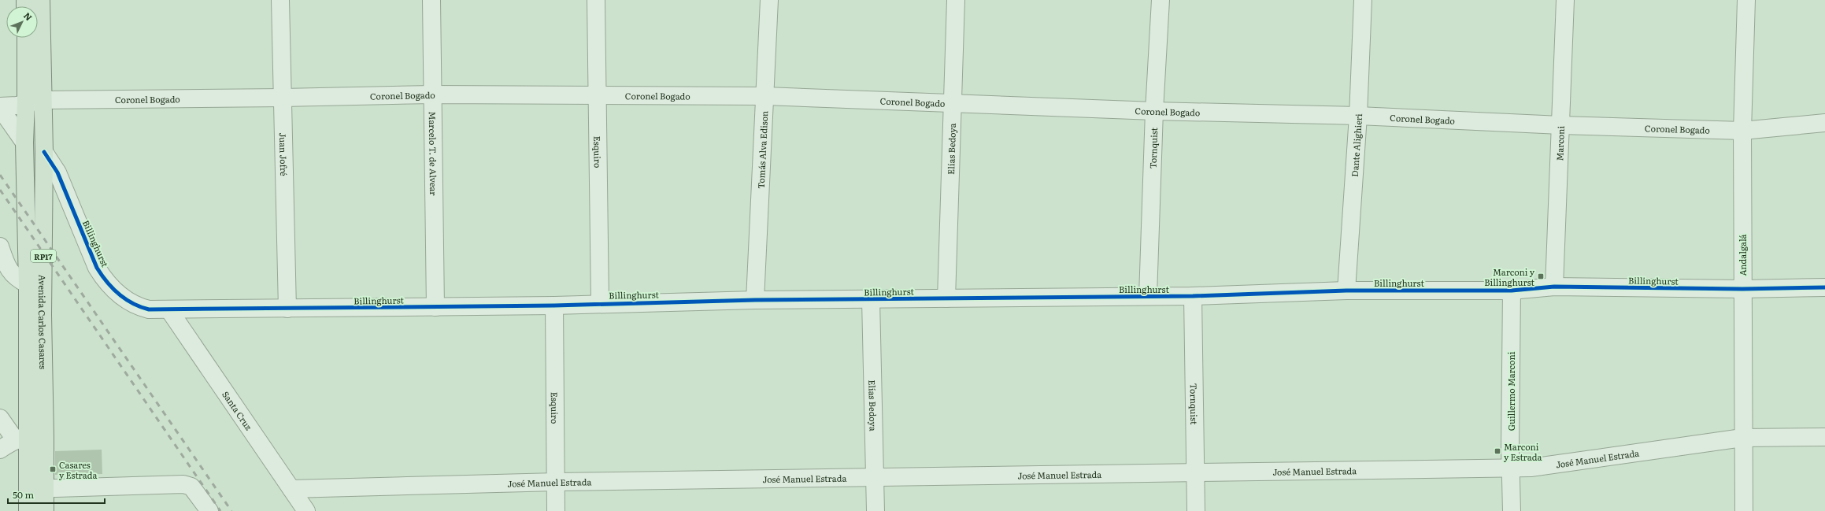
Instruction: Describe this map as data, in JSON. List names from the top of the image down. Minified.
{"streets":{"main road":["RP17","Avenida Carlos Casares"],"street":["Coronel Bogado","Marconi","Dante Alighieri","Tornquist","Elías Bedoya","Tomás Alva Edison","Esquiro","Marcelo T. de Alvear","Juan Jofré","Billinghurst","Andalgalá","Guillermo Marconi","Santa Cruz","José Manuel Estrada"]},"crossings":[["Coronel Bogado","Marconi"],["Coronel Bogado","Dante Alighieri"],["Coronel Bogado","Tornquist"],["Coronel Bogado","Elías Bedoya"],["Coronel Bogado","Tomás Alva Edison"],["Coronel Bogado","Esquiro"],["Coronel Bogado","Marcelo T. de Alvear"],["Coronel Bogado","Juan Jofré"],["Coronel Bogado","Andalgalá"],["Coronel Bogado","Avenida Carlos Casares"],["Marconi","Billinghurst"],["Dante Alighieri","Billinghurst"],["Tornquist","Billinghurst"],["Tornquist","José Manuel Estrada"],["Elías Bedoya","Billinghurst"],["Elías Bedoya","José Manuel Estrada"],["Tomás Alva Edison","Billinghurst"],["Esquiro","Billinghurst"],["Esquiro","José Manuel Estrada"],["Marcelo T. de Alvear","Billinghurst"],["Juan Jofré","Billinghurst"],["Billinghurst","Andalgalá"],["Billinghurst","Avenida Carlos Casares"],["Billinghurst","Guillermo Marconi"],["Billinghurst","Santa Cruz"],["Andalgalá","José Manuel Estrada"],["Guillermo Marconi","José Manuel Estrada"],["Santa Cruz","José Manuel Estrada"]],"places":{"transit":["Marconi y Billinghurst","Marconi y Estrada","Casares y Estrada"]},"scale_bar":"50 m","north":"top right"}
